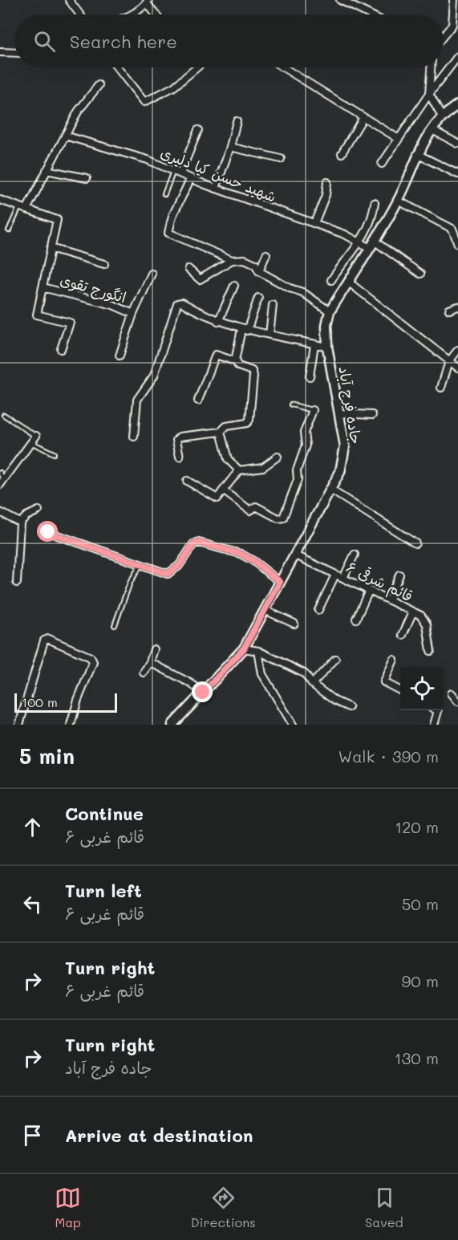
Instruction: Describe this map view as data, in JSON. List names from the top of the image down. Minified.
{"streets":{"street":["شهید حسن کیا دلیری","انگورج تقوی","جاده فرج آباد","قائم شرقی ۶"]},"crossings":[["شهید حسن کیا دلیری","جاده فرج آباد"],["جاده فرج آباد","قائم شرقی ۶"]],"scale_bar":"100 m","page":{"search":"Search here","scale":"100 m","heading":["5 min","Walk · 390 m"],"list":[["Continue","قائم غربی ۶","120 m"],["Turn left","قائم غربی ۶","50 m"],["Turn right","قائم غربی ۶","90 m"],["Turn right","جاده فرج آباد","130 m"],"Arrive at destination"],"nav":["Map","Directions","Saved"]}}
